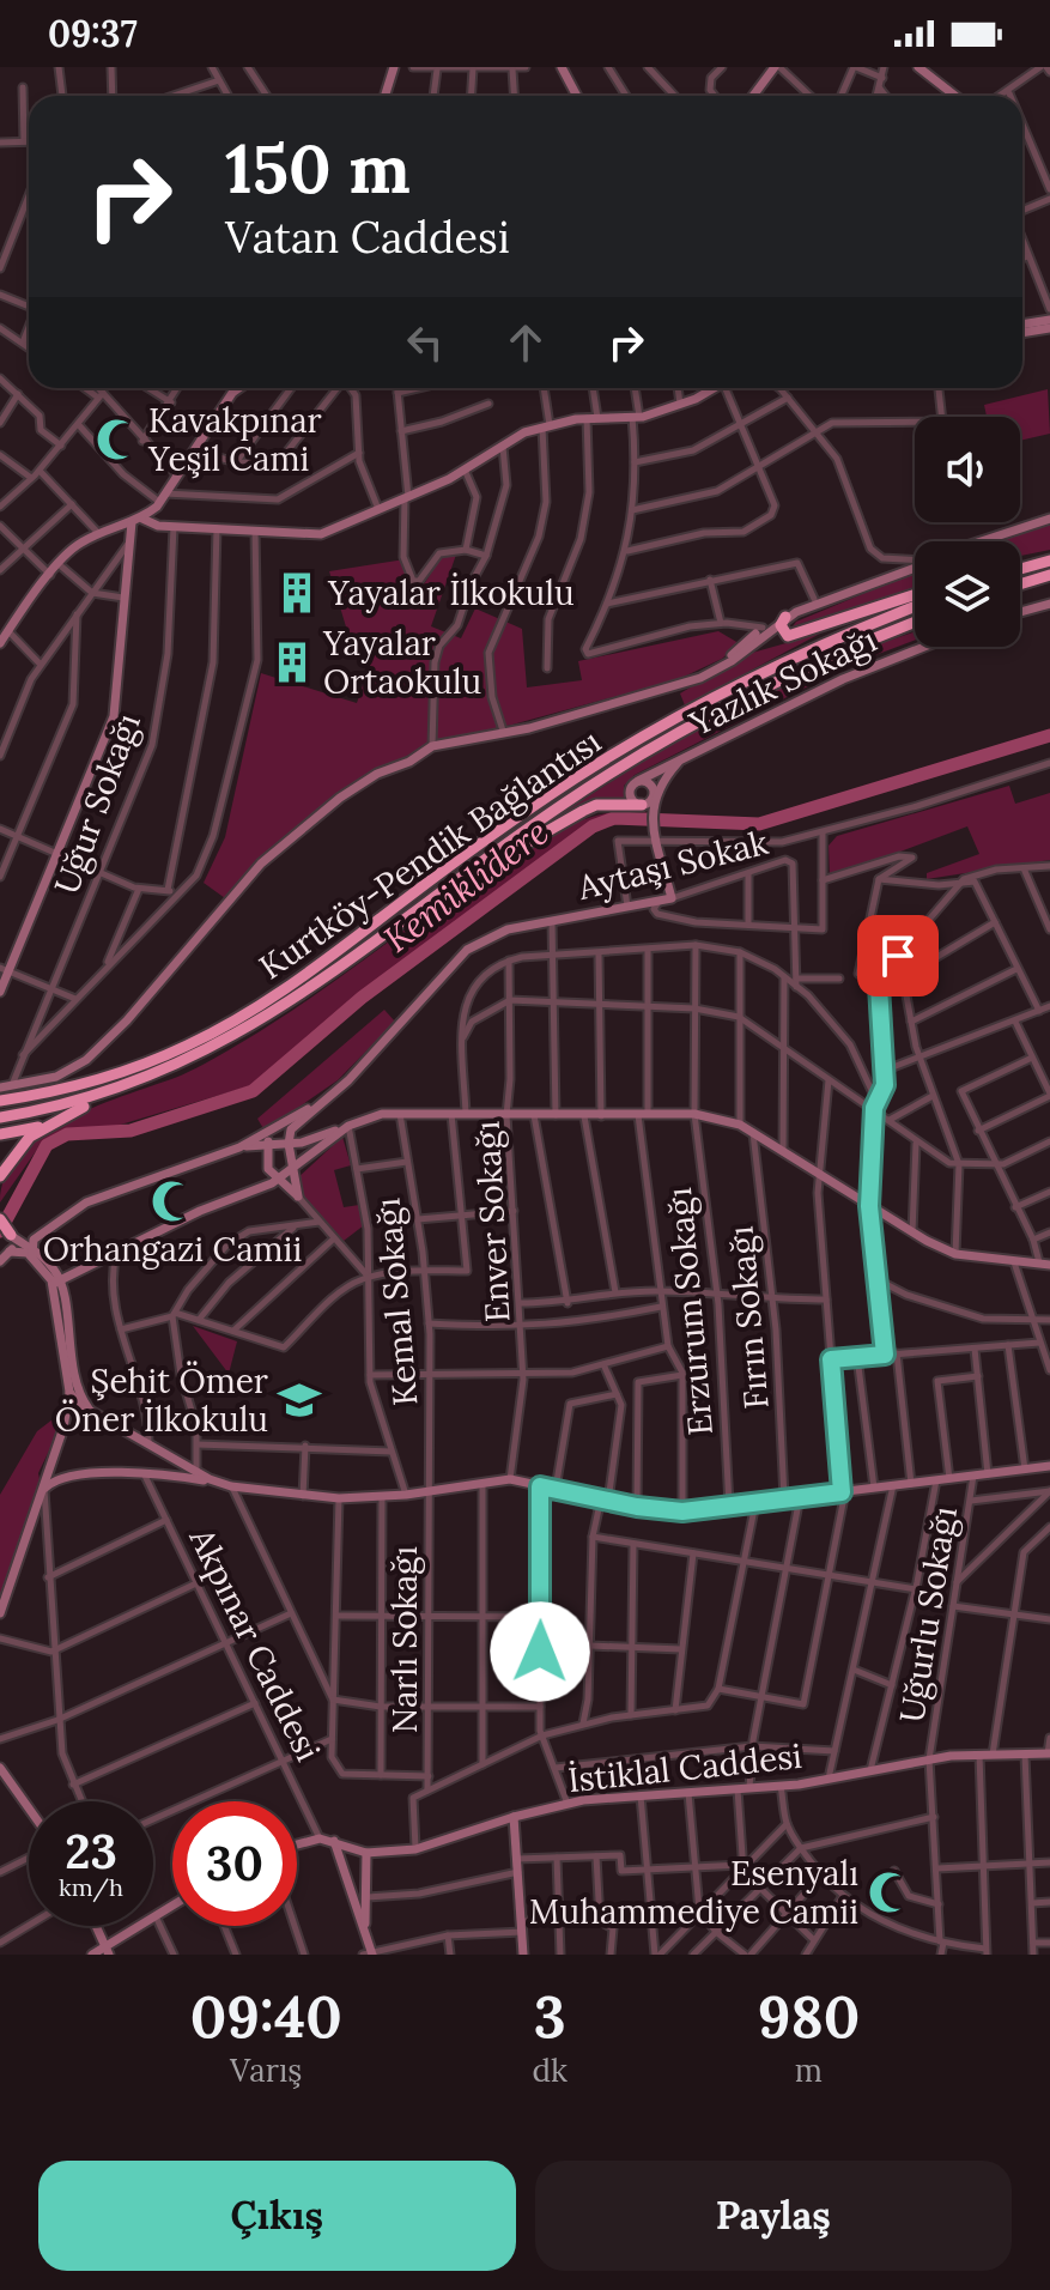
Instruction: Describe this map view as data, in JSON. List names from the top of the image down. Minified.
{"streets":{"highway":["Kurtköy-Pendik Bağlantısı"],"street":["Yazlık Sokağı","Uğur Sokağı","Aytaşı Sokak","Enver Sokağı","Kemal Sokağı","Erzurum Sokağı","Fırın Sokağı","Uğurlu Sokağı","Narlı Sokağı","Akpınar Caddesi","İstiklal Caddesi"]},"crossings":[["Kemal Sokağı","Narlı Sokağı"],["Uğurlu Sokağı","İstiklal Caddesi"],["Narlı Sokağı","İstiklal Caddesi"],["Akpınar Caddesi","İstiklal Caddesi"]],"water":["Kemiklidere"],"places":{"mosque":["Kavakpınar Yeşil Cami","Orhangazi Camii","Esenyalı Muhammediye Camii"],"building":["Yayalar İlkokulu","Yayalar Ortaokulu"],"school or university":["Şehit Ömer Öner İlkokulu"]},"page":{"status":"09:37","turn":["150 m","Vatan Caddesi"],"speed":"23 km/h","limit":"30","eta":["09:40","Varış","3","dk","980","m"],"buttons":["Çıkış","Paylaş"]}}
